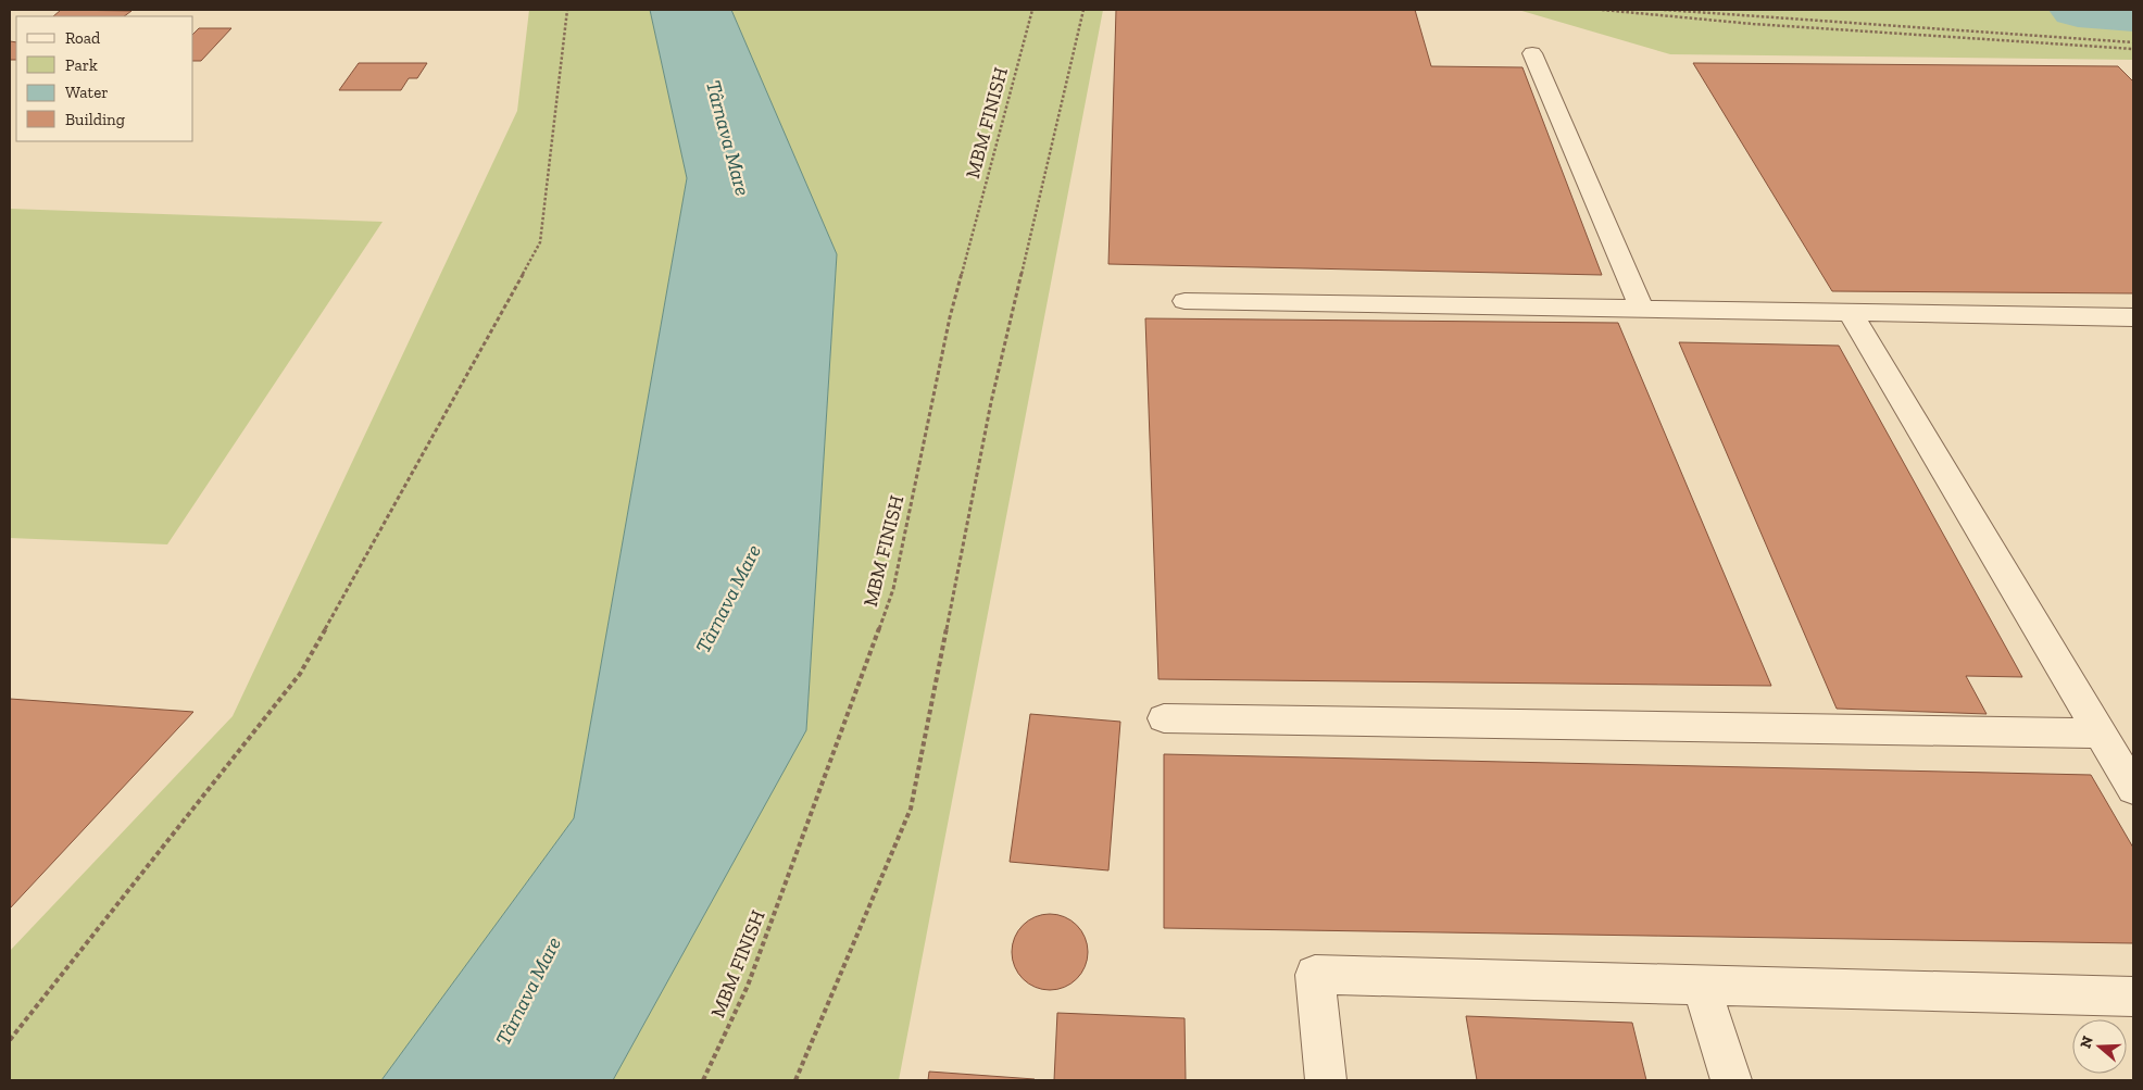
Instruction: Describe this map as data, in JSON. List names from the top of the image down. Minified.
{"streets":{"path":["MBM FINISH"]},"water":["Târnava Mare"],"legend":["Road","Park","Water","Building"],"north":"left"}
